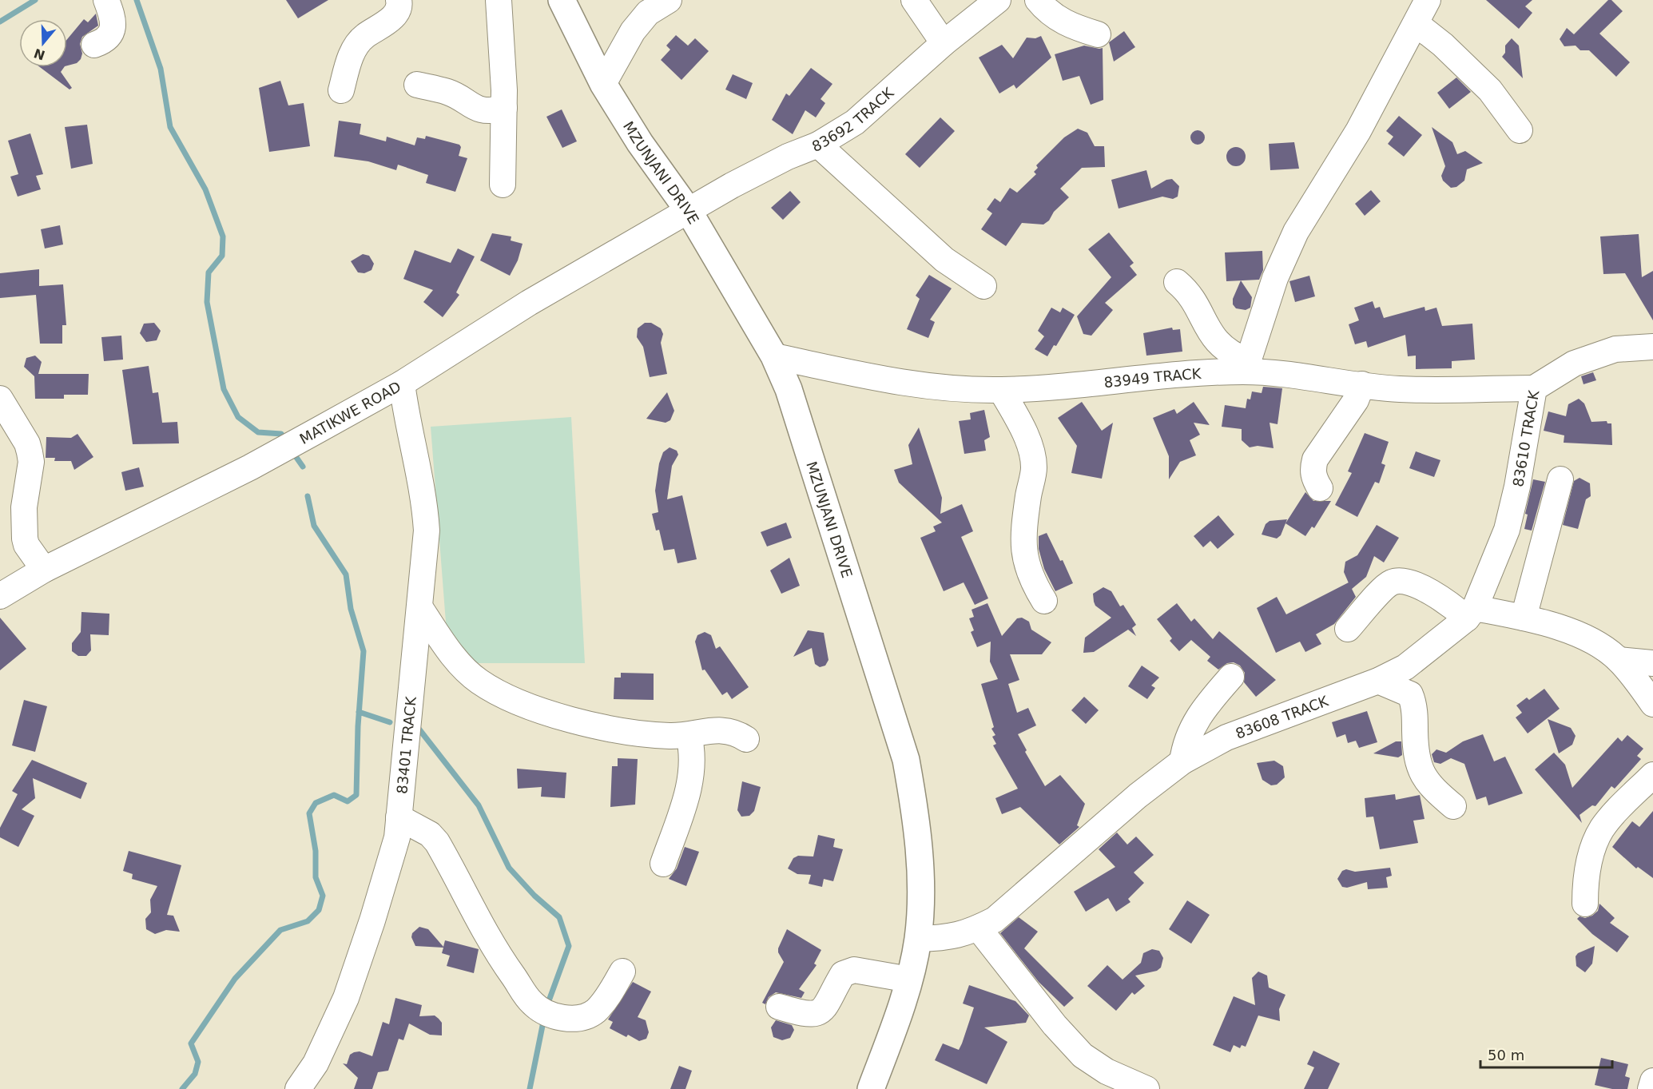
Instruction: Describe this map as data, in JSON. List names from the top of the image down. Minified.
{"streets":{"main road":["MZUNJANI DRIVE"],"street":["83692 TRACK","83949 TRACK","MATIKWE ROAD","83610 TRACK","83608 TRACK","83401 TRACK"]},"crossings":[["83692 TRACK","MZUNJANI DRIVE"],["83692 TRACK","MATIKWE ROAD"],["MZUNJANI DRIVE","83949 TRACK"],["MZUNJANI DRIVE","MATIKWE ROAD"],["MZUNJANI DRIVE","83608 TRACK"],["83949 TRACK","83610 TRACK"],["MATIKWE ROAD","83401 TRACK"],["83610 TRACK","83608 TRACK"]],"scale_bar":"50 m","north":"bottom"}
